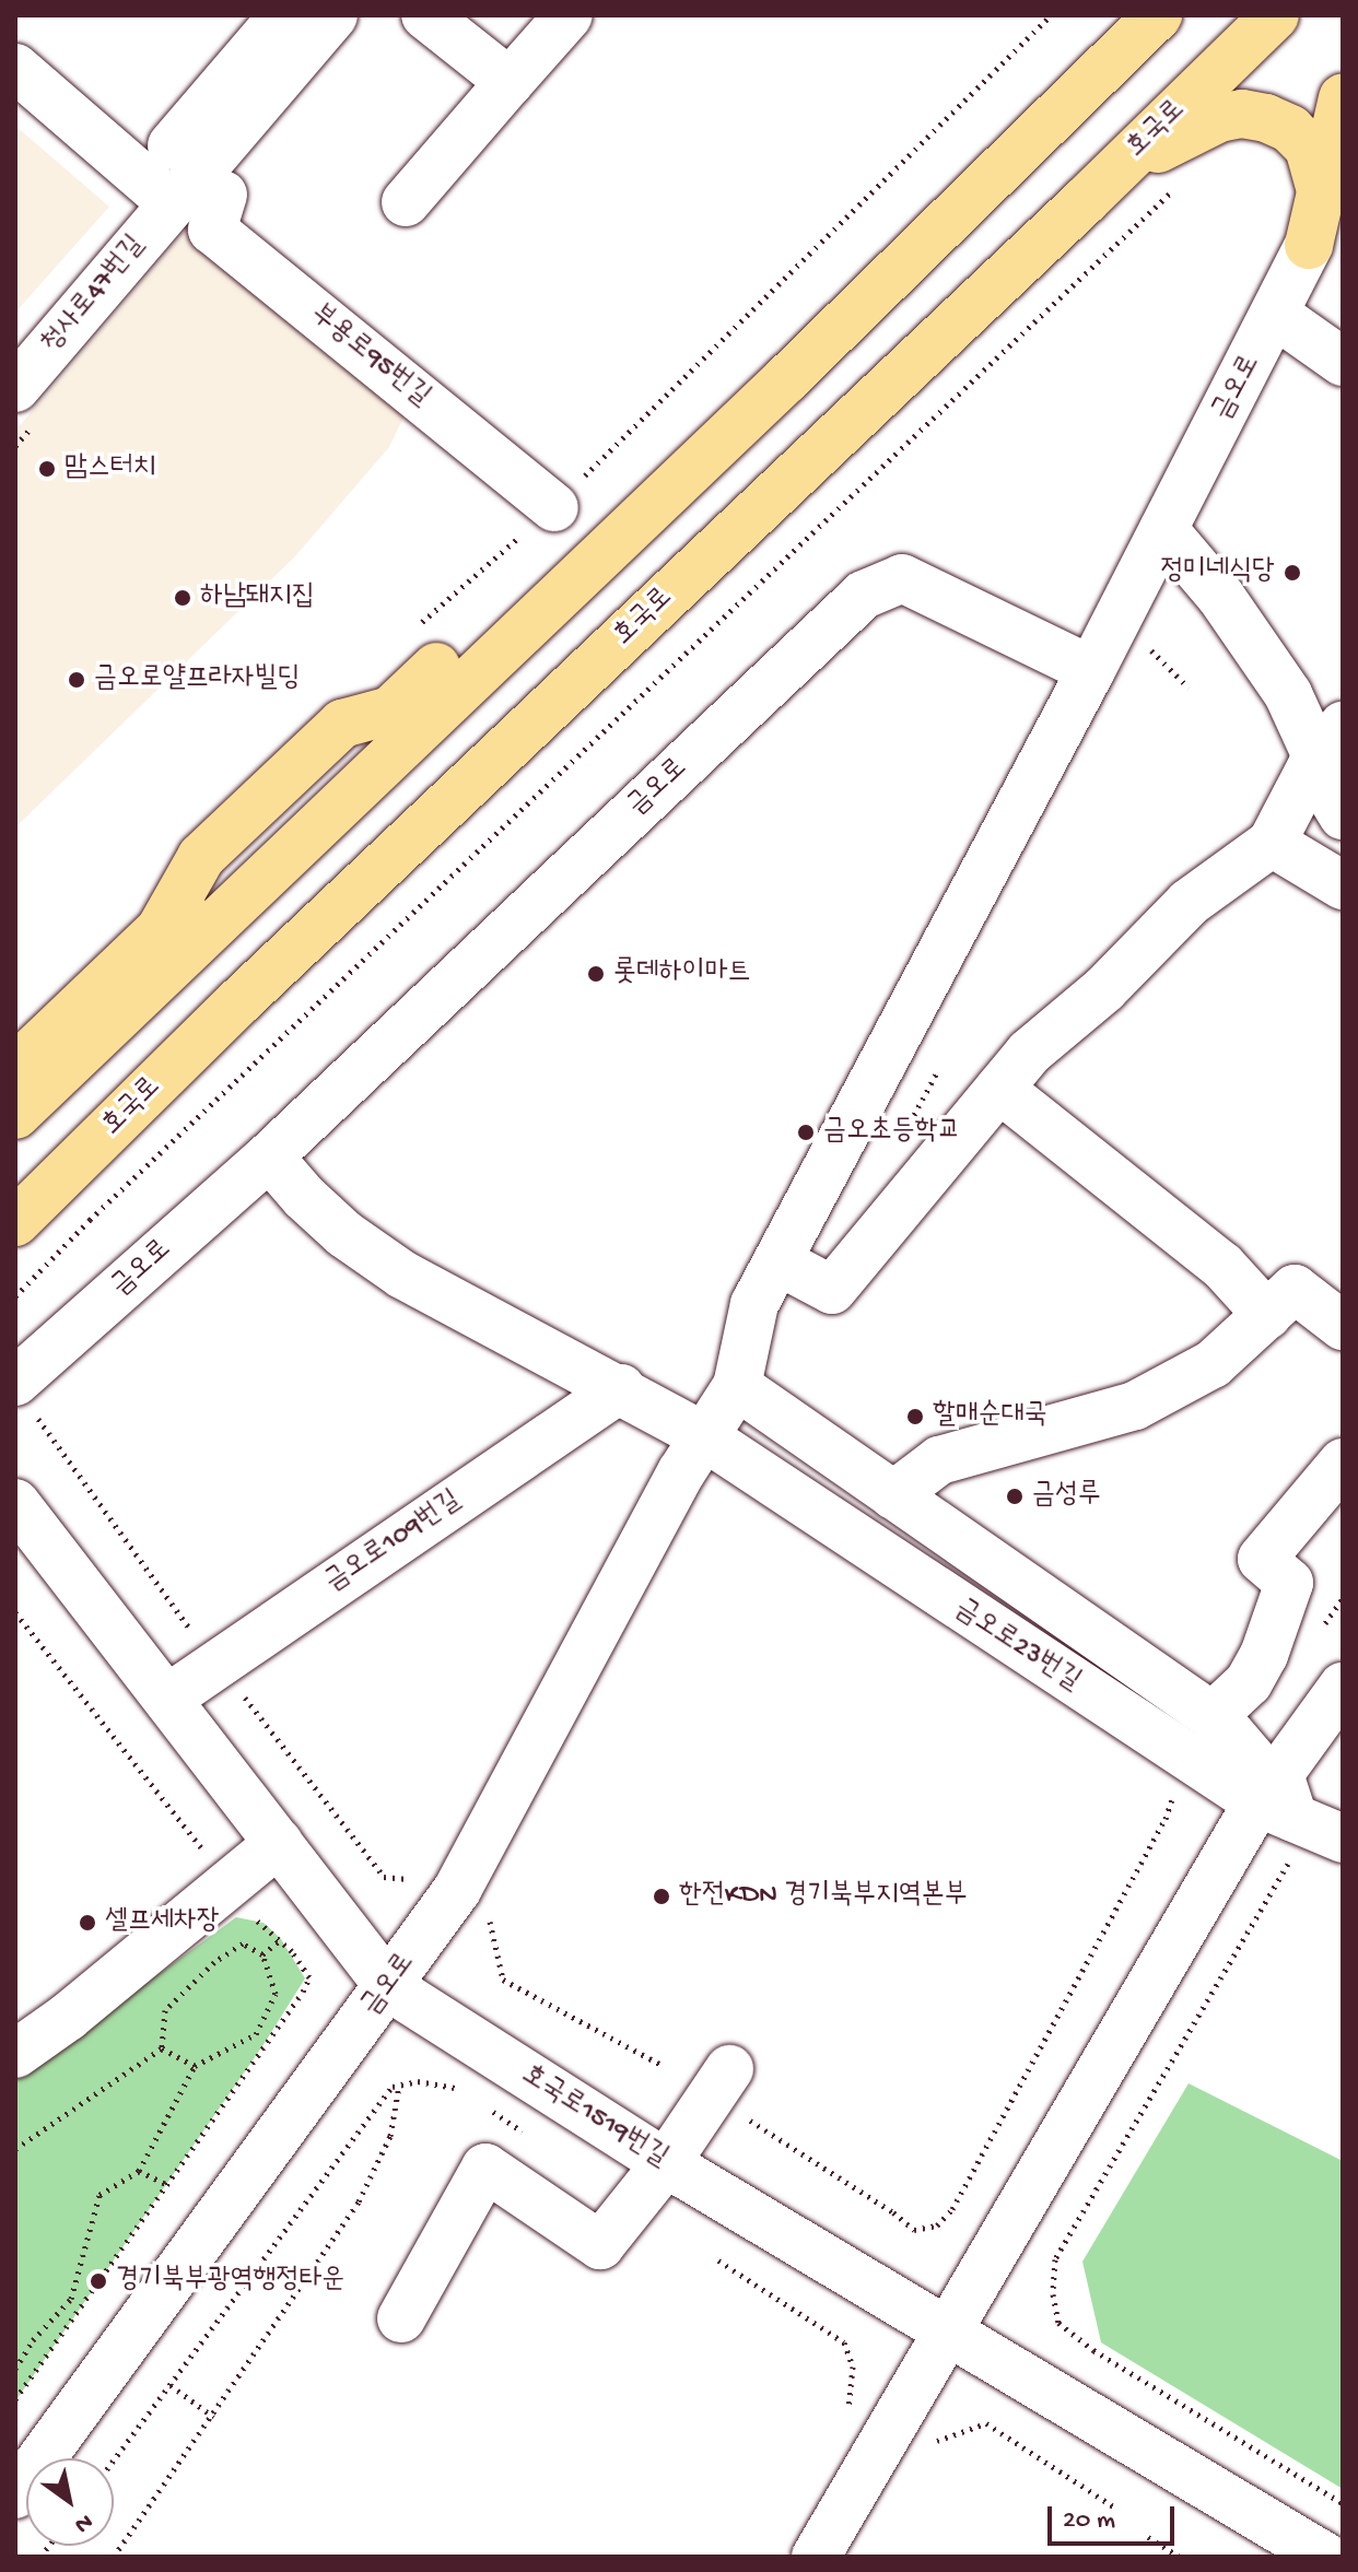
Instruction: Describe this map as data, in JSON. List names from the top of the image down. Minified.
{"streets":{"main road":["호국로"],"street":["청사로47번길","부용로95번길","금오로","금오로109번길","금오로23번길","호국로1519번길"]},"crossings":[["금오로","금오로23번길"],["금오로","호국로1519번길"],["금오로109번길","호국로1519번길"]],"places":["맘스터치","정미네식당","하남돼지집","금오로얄프라자빌딩","롯데하이마트","금오초등학교","할매순대국","금성루","한전KDN 경기북부지역본부","셀프세차장","경기북부광역행정타운"],"scale_bar":"20 m","north":"bottom right"}
